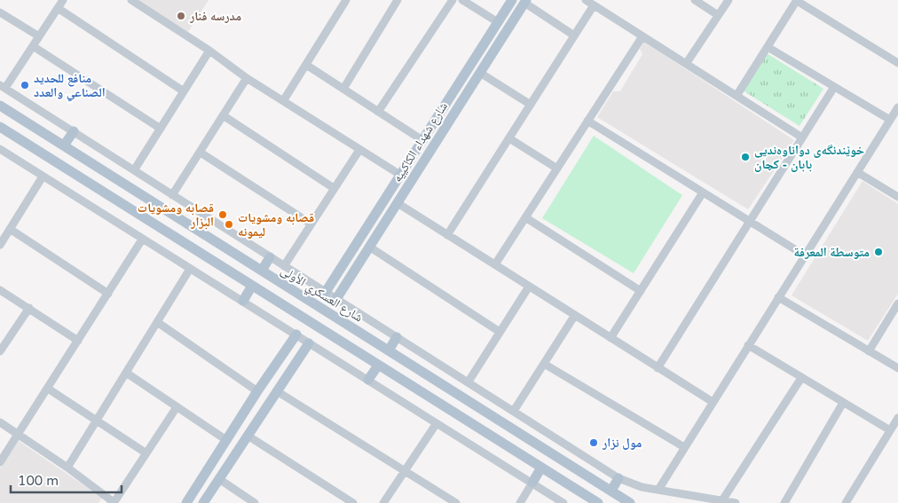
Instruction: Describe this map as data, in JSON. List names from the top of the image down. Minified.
{"streets":{"main road":["شارع شهداء الكاكييه","شارع العسكري الأولى"]},"places":["مدرسه فنار","منافع للحديد الصناعي والعدد","خوێندنگەی دواناوەندیی بابان - کچان","قصابه ومشويات البزار","قصابه ومشويات ليمونه","متوسطة المعرفة","مول نزار"],"scale_bar":"100 m"}
